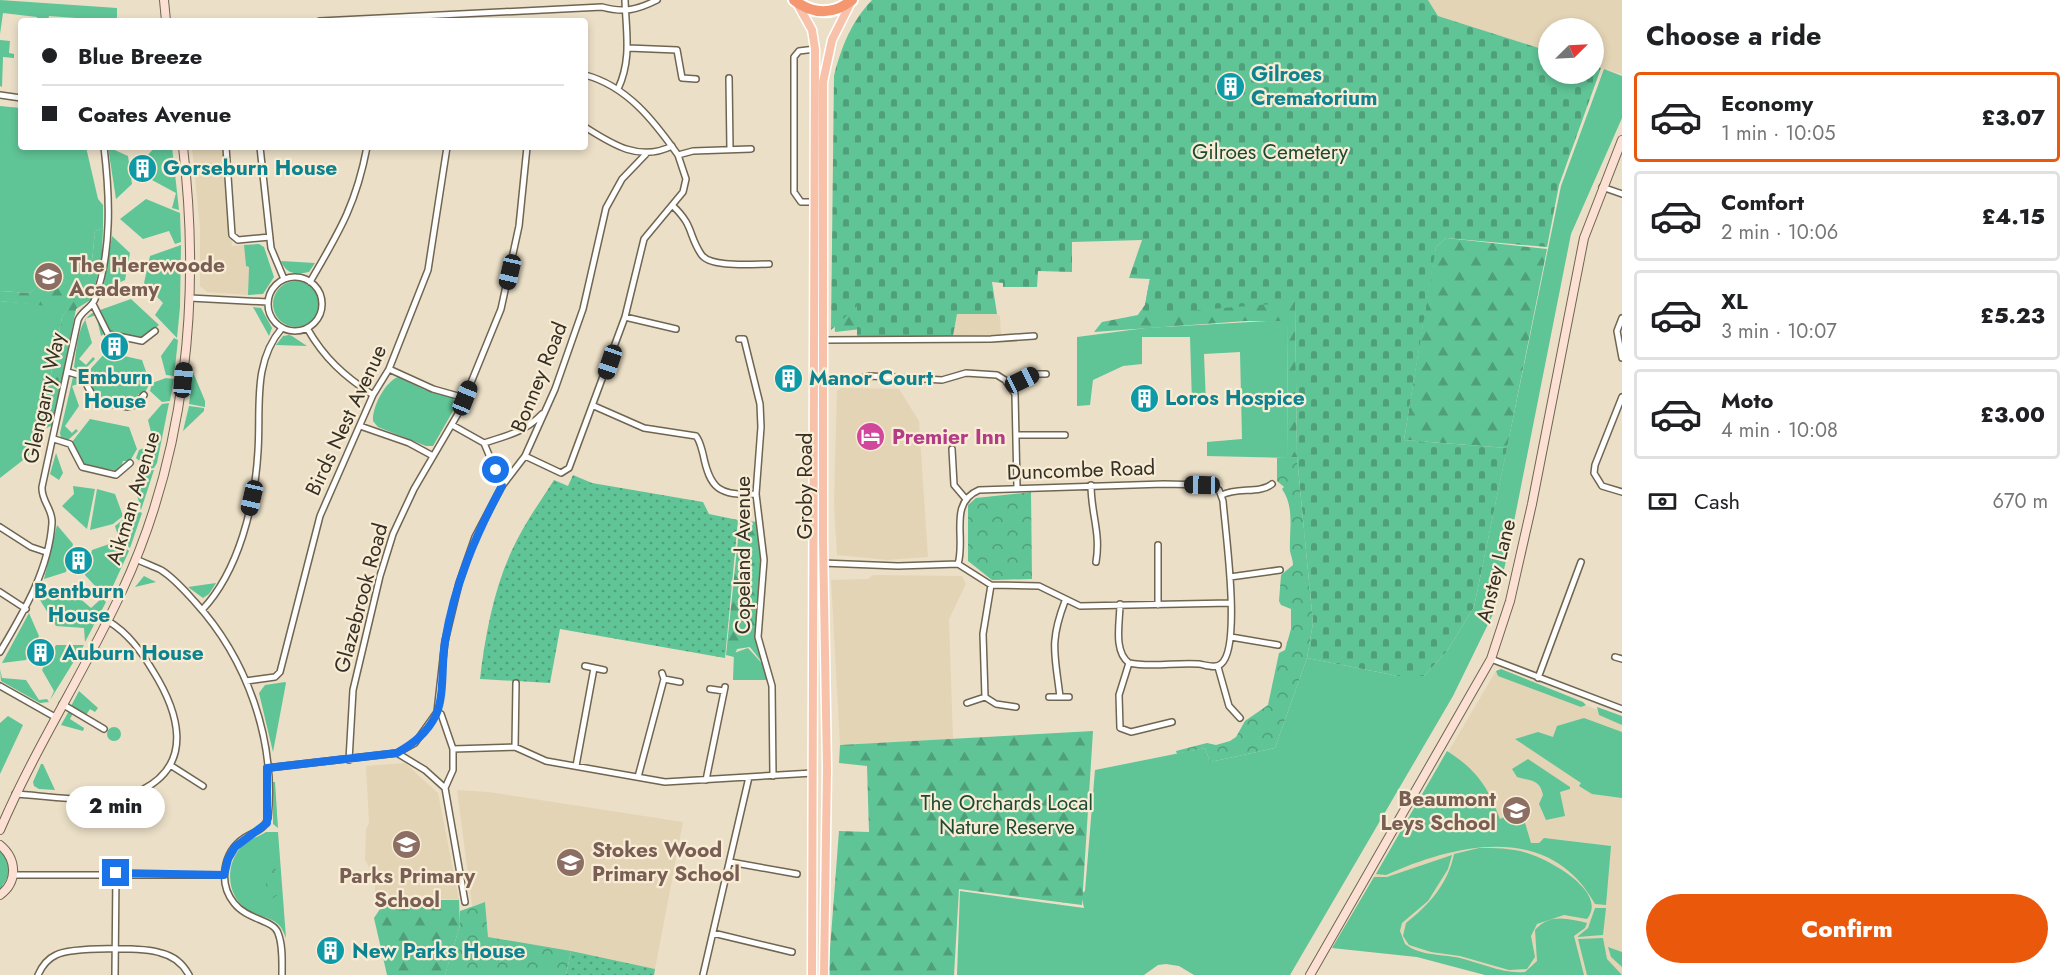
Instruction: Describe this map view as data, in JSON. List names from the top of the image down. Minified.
{"streets":{"main road":["Groby Road","Aikman Avenue","Anstey Lane"],"street":["Bonney Road","Glengarry Way","Birds Nest Avenue","Duncombe Road","Copeland Avenue","Glazebrook Road"]},"parks":["Gilroes Cemetery","The Orchards Local Nature Reserve"],"places":{"building":["Gilroes Crematorium","Gorseburn House","Emburn House","Manor Court","Loros Hospice","Bentburn House","Auburn House","New Parks House"],"school or university":["The Herewoode Academy","Beaumont Leys School","Parks Primary School","Stokes Wood Primary School"],"hotel":["Premier Inn"]},"north":"top right","page":{"heading":"Choose a ride","banner":["Blue Breeze","Coates Avenue"],"list":[{"name":"Economy","note":"1 min · 10:05","value":"£3.07"},{"name":"Comfort","note":"2 min · 10:06","value":"£4.15"},{"name":"XL","note":"3 min · 10:07","value":"£5.23"},{"name":"Moto","note":"4 min · 10:08","value":"£3.00"}],"pay":["Cash","670 m"],"bubble":"2 min","buttons":"Confirm"}}
